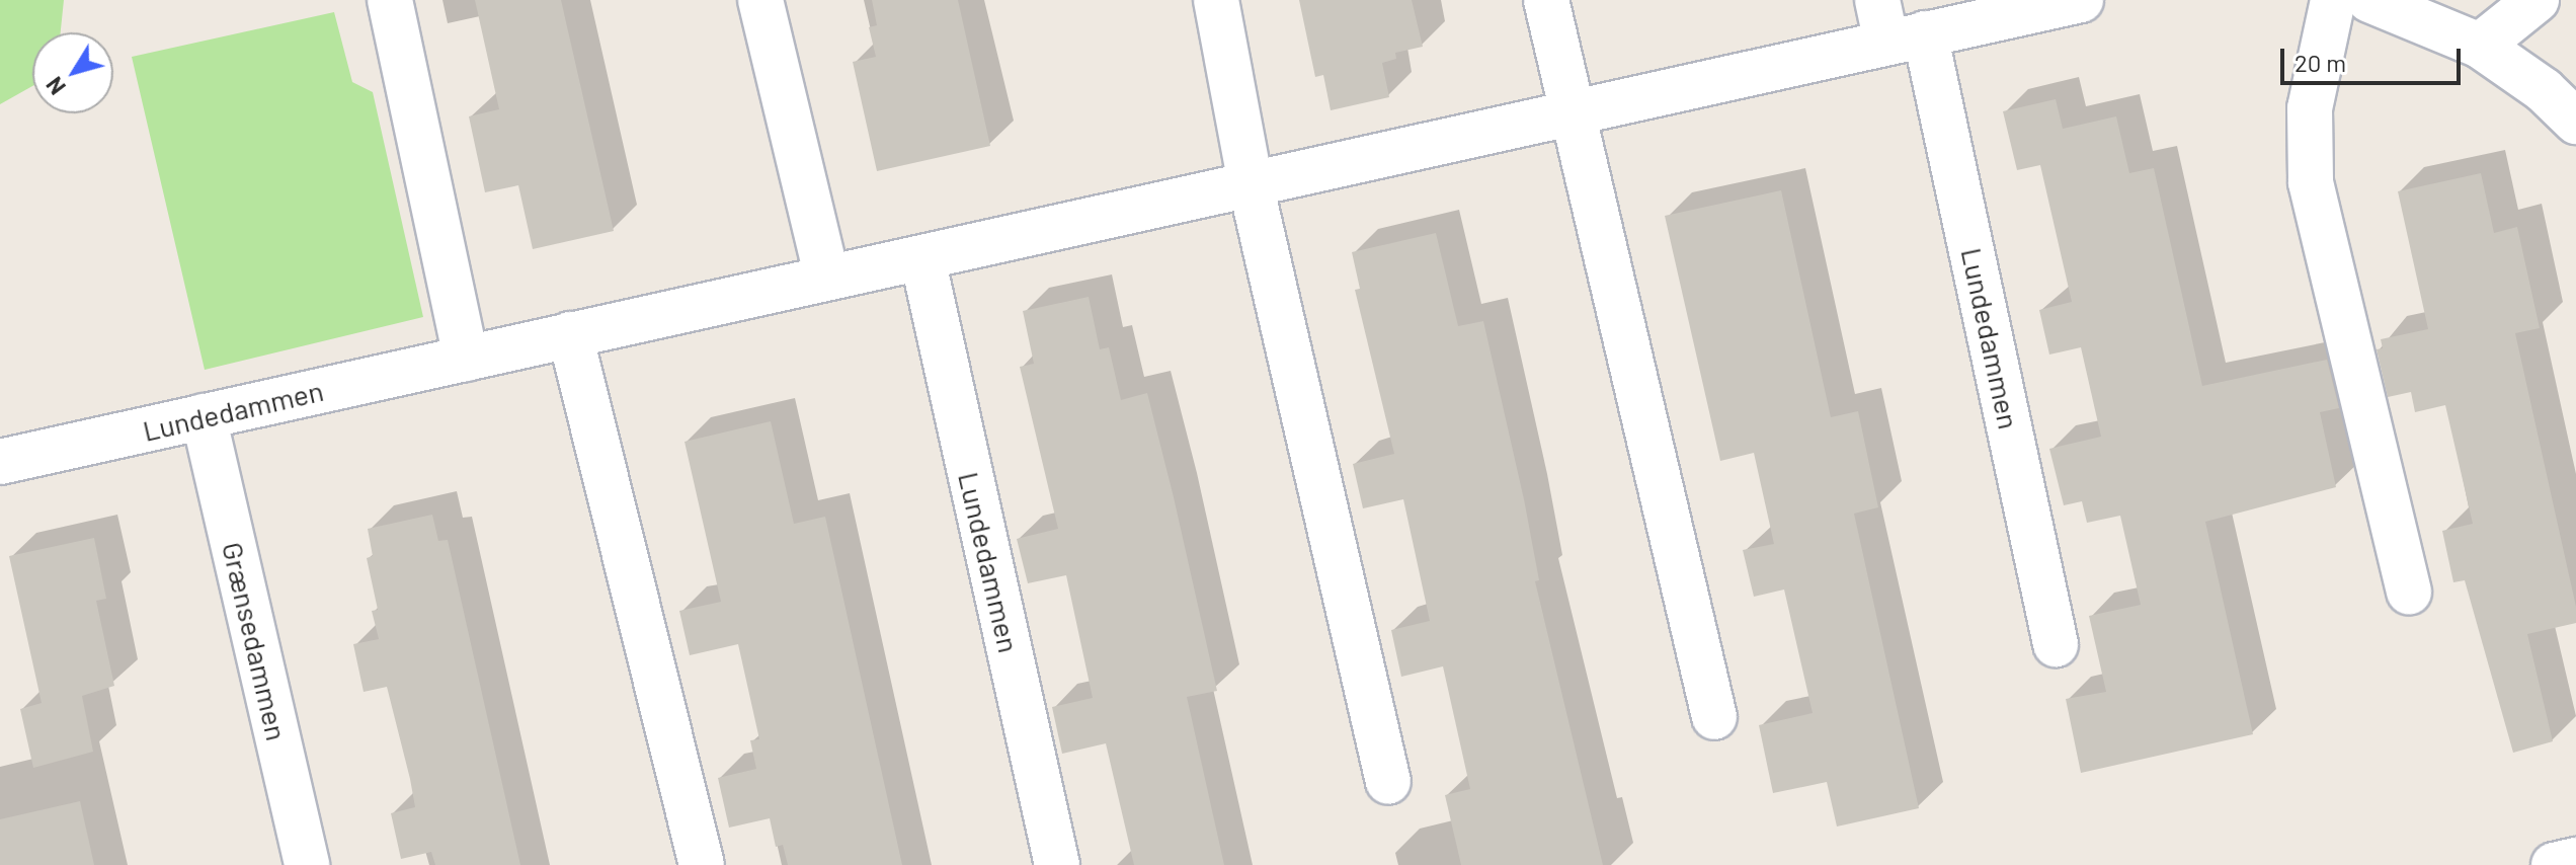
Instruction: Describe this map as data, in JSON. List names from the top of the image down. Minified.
{"streets":{"street":["Lundedammen","Grænsedammen"]},"crossings":[["Lundedammen","Grænsedammen"]],"scale_bar":"20 m","north":"bottom left"}
